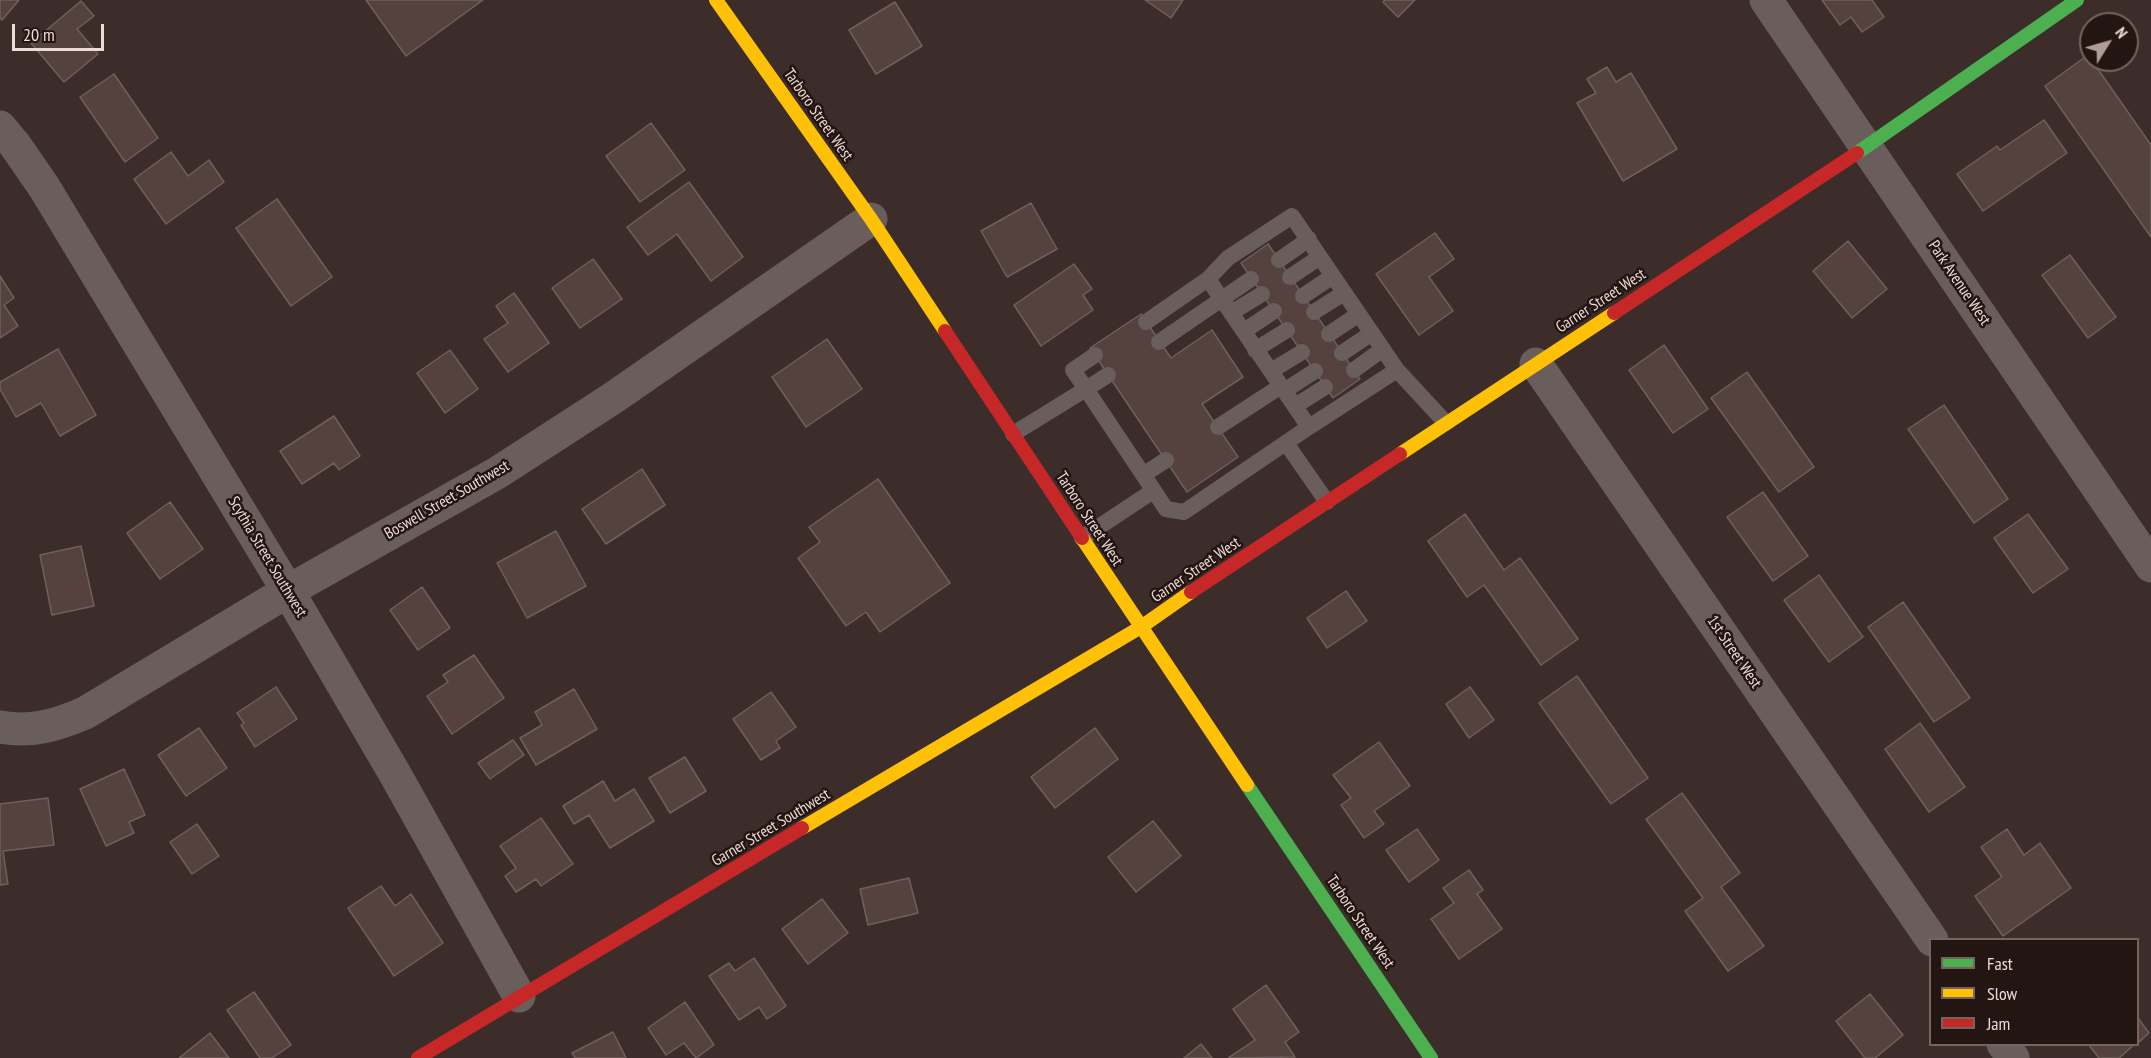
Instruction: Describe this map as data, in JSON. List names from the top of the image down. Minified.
{"streets":{"street":["Tarboro Street West","Park Avenue West","Garner Street West","Boswell Street Southwest","Scythia Street Southwest","1st Street West","Garner Street Southwest"]},"crossings":[["Tarboro Street West","Garner Street West"],["Tarboro Street West","Boswell Street Southwest"],["Tarboro Street West","Garner Street Southwest"],["Park Avenue West","Garner Street West"],["Garner Street West","1st Street West"],["Garner Street West","Garner Street Southwest"],["Boswell Street Southwest","Scythia Street Southwest"],["Scythia Street Southwest","Garner Street Southwest"]],"legend":["Fast","Slow","Jam"],"scale_bar":"20 m","north":"top right"}
